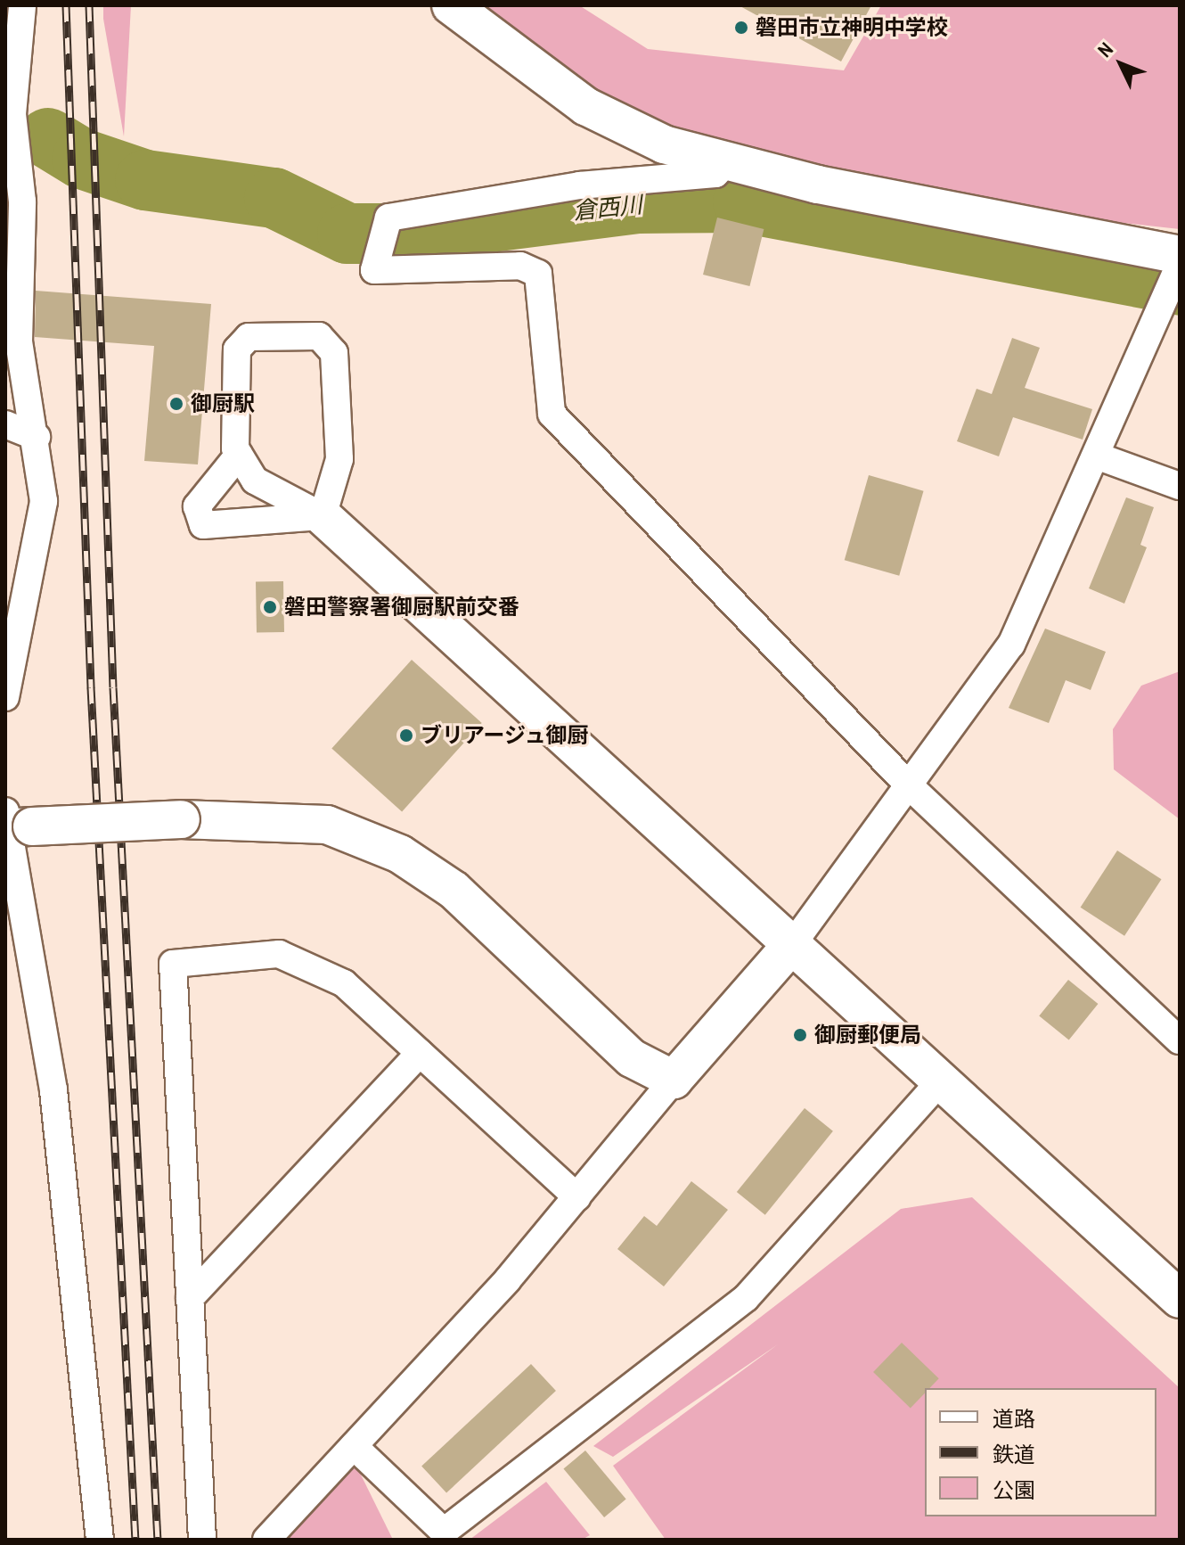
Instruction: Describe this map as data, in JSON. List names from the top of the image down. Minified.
{"water":["倉西川"],"places":["磐田市立神明中学校","御厨駅","磐田警察署御厨駅前交番","ブリアージュ御厨","御厨郵便局"],"legend":["道路","鉄道","公園"],"north":"top left"}
